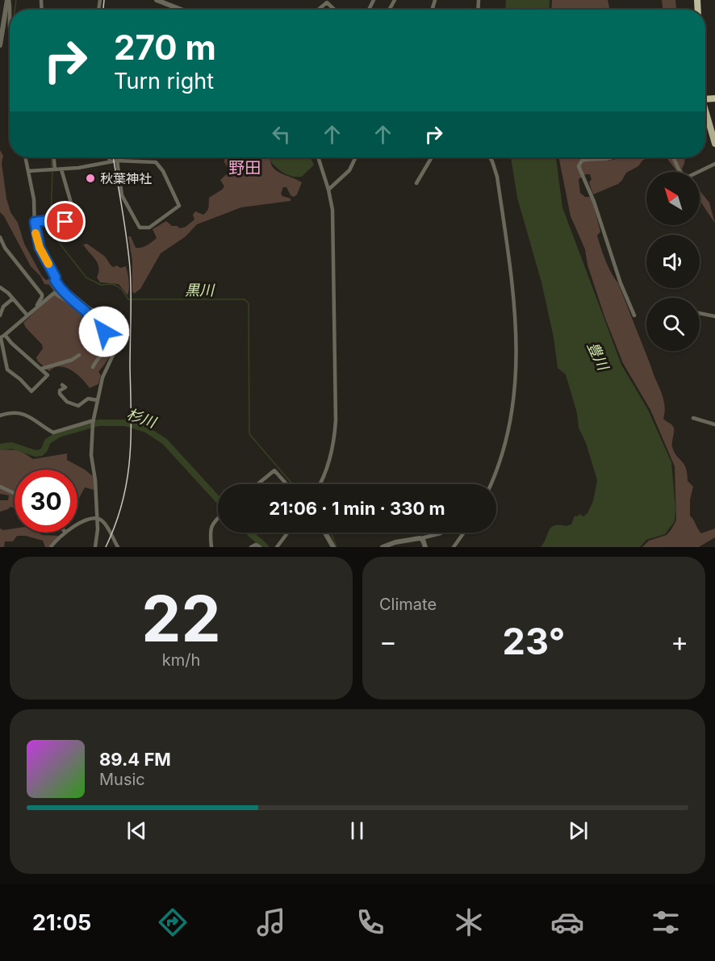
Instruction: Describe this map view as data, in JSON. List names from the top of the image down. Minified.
{"districts":["野田"],"water":["黒川","豊川","杉川"],"places":["秋葉神社"],"north":"top left","page":{"turn":["270 m","Turn right"],"limit":"30","trip":"21:06 · 1 min · 330 m","tile":[["22","km/h"],"Climate"],"heat":["−","23°","+"],"song":["89.4 FM","Music"],"tabs":"21:05"}}
